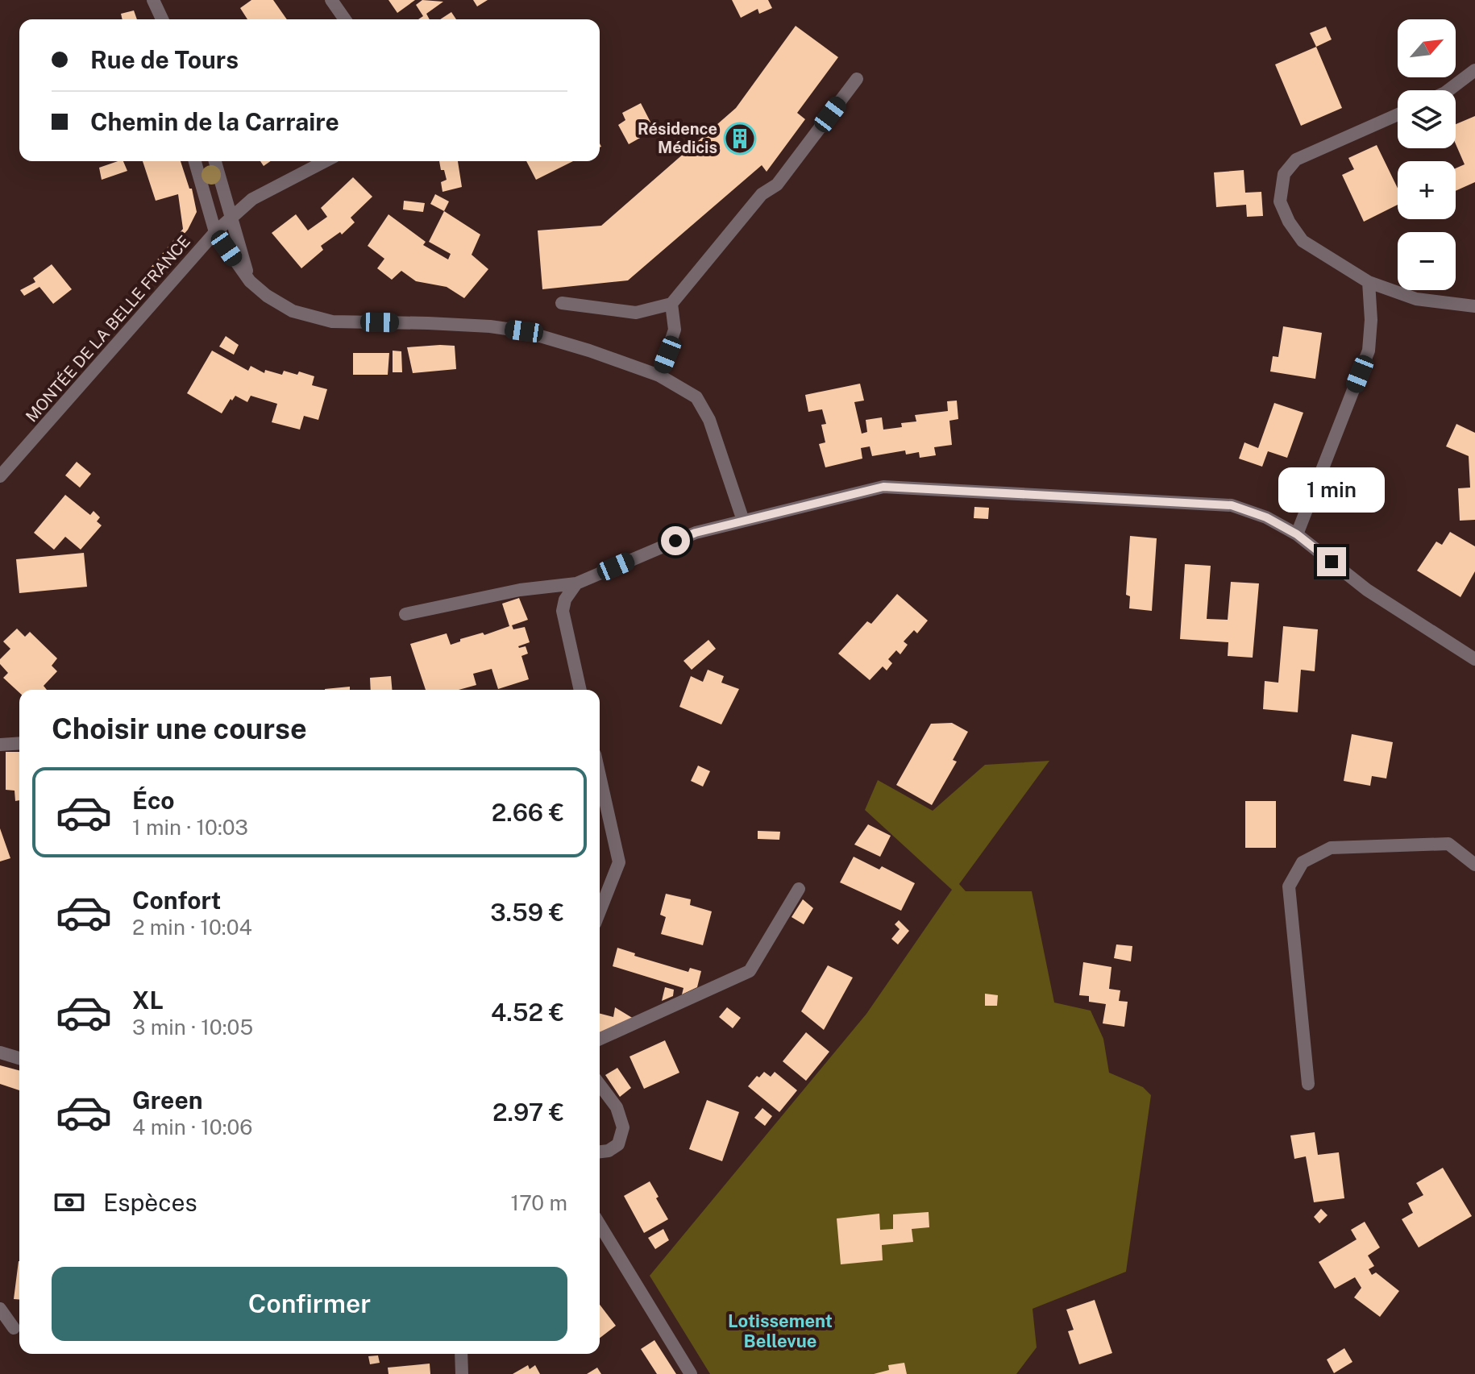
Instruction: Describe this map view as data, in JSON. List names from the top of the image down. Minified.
{"streets":{"street":["MONTÉE DE LA BELLE FRANCE"]},"districts":["Lotissement Bellevue"],"places":{"building":["Résidence Médicis"]},"north":"top right","page":{"map_buttons":["+","−"],"banner":["Rue de Tours","Chemin de la Carraire"],"bubble":"1 min","heading":"Choisir une course","list":[{"name":"Éco","note":"1 min · 10:03","value":"2.66 €"},{"name":"Confort","note":"2 min · 10:04","value":"3.59 €"},{"name":"XL","note":"3 min · 10:05","value":"4.52 €"},{"name":"Green","note":"4 min · 10:06","value":"2.97 €"}],"pay":["Espèces","170 m"],"buttons":"Confirmer"}}
